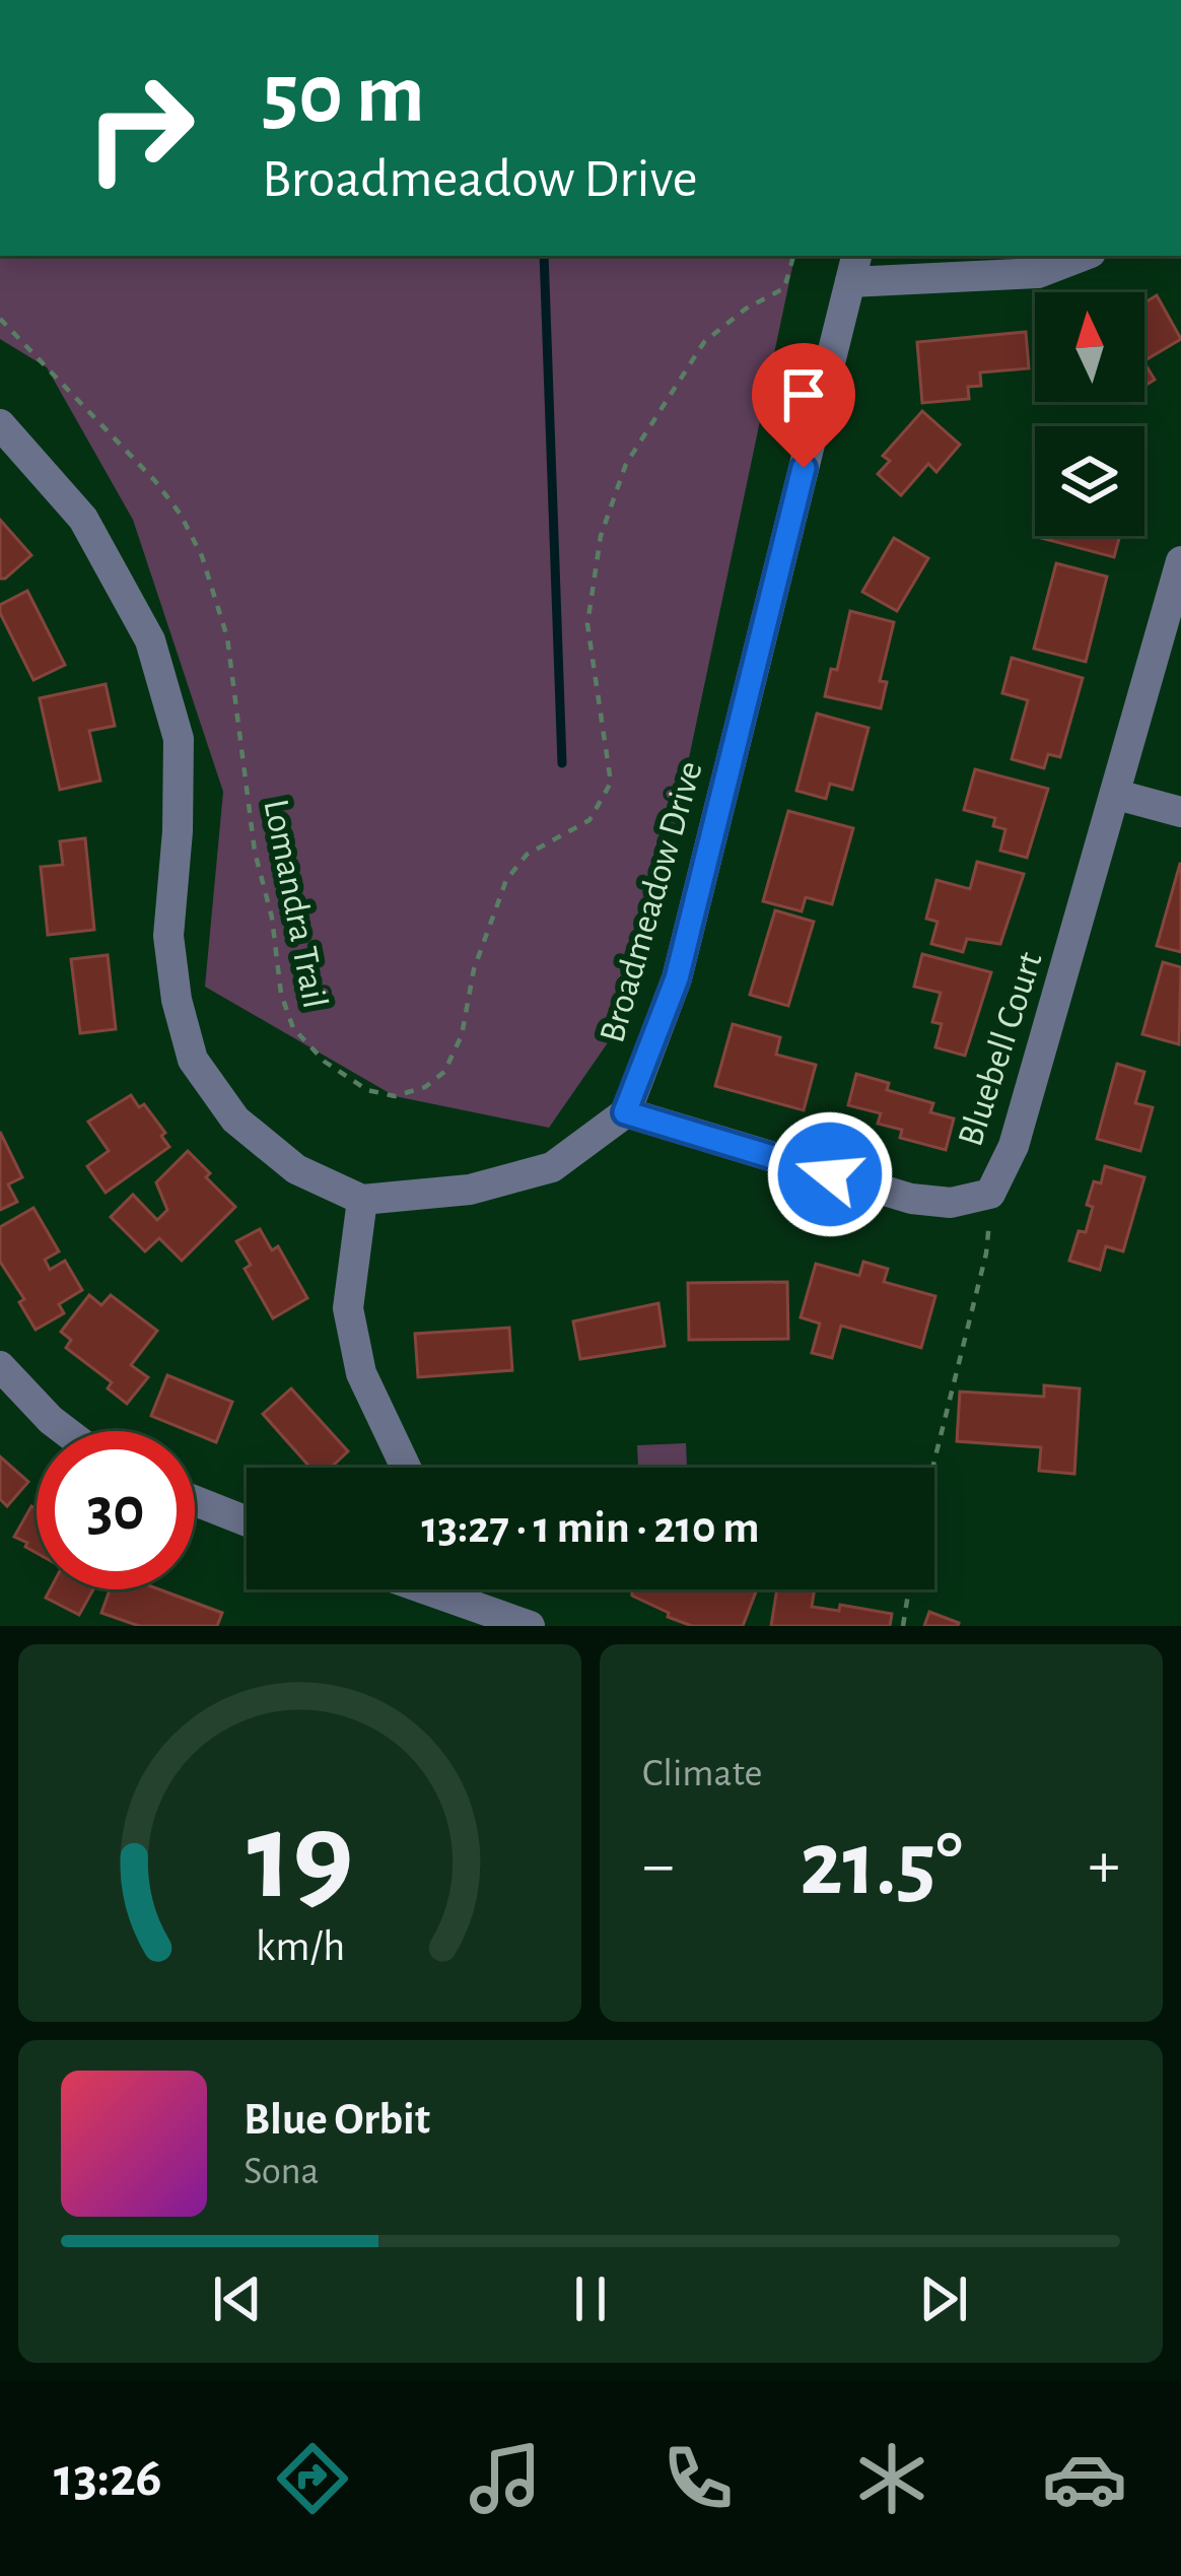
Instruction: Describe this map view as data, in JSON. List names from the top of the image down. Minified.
{"streets":{"street":["Broadmeadow Drive","Bluebell Court"],"path":["Lomandra Trail"]},"crossings":[["Broadmeadow Drive","Bluebell Court"]],"north":"top","page":{"turn":["50 m","Broadmeadow Drive"],"limit":"30","trip":"13:27 · 1 min · 210 m","tile":"Climate","heat":["−","21.5°","+"],"song":["Blue Orbit","Sona"],"tabs":"13:26","gauge":["19","km/h"]}}
